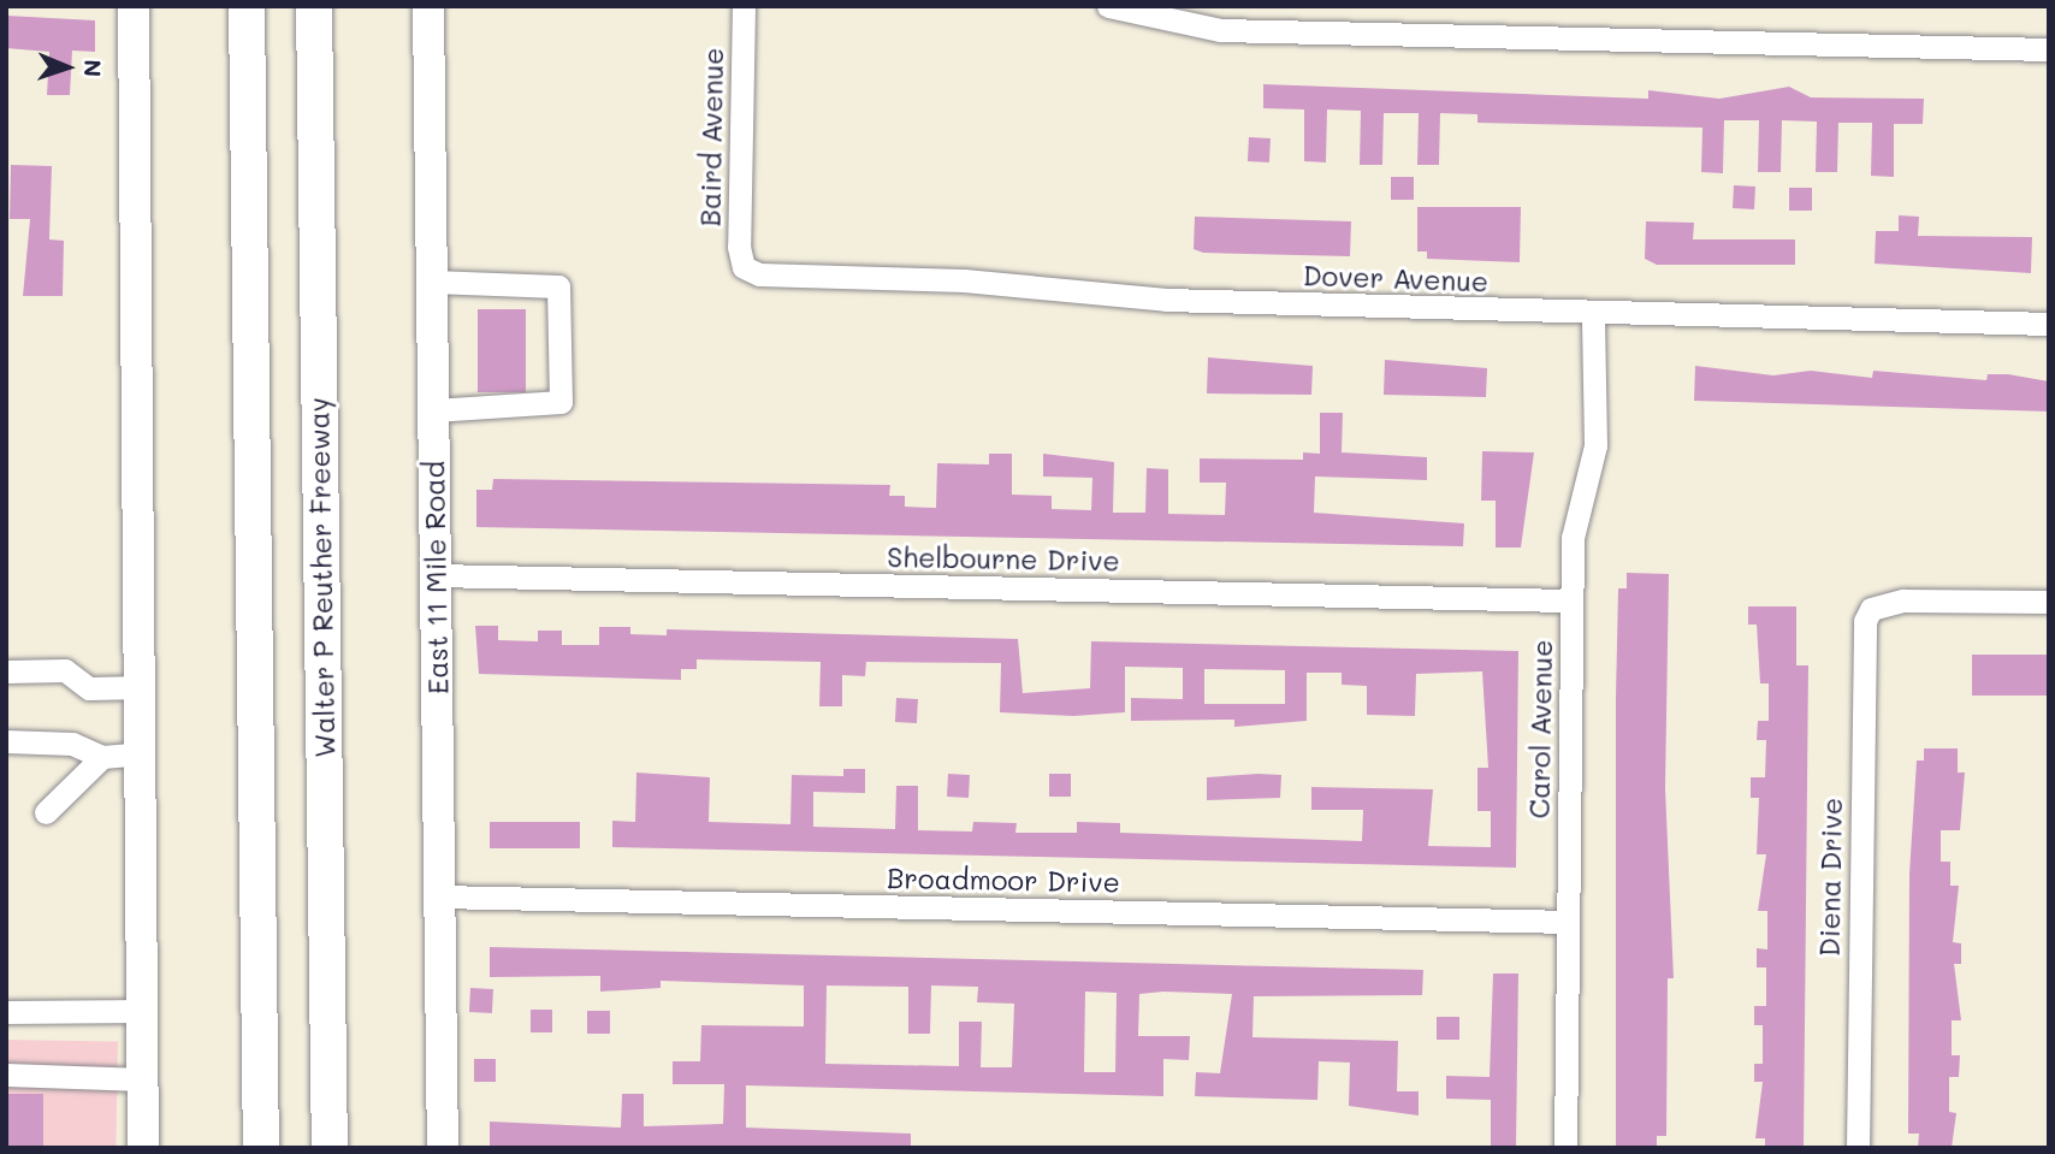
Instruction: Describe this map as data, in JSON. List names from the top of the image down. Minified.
{"streets":{"highway":["Walter P Reuther Freeway"],"main road":["East 11 Mile Road"],"street":["Baird Avenue","Dover Avenue","Shelbourne Drive","Carol Avenue","Diena Drive","Broadmoor Drive"]},"crossings":[["Baird Avenue","Dover Avenue"],["Dover Avenue","Carol Avenue"],["Shelbourne Drive","East 11 Mile Road"],["Shelbourne Drive","Carol Avenue"],["East 11 Mile Road","Broadmoor Drive"],["Carol Avenue","Broadmoor Drive"]],"north":"right"}
